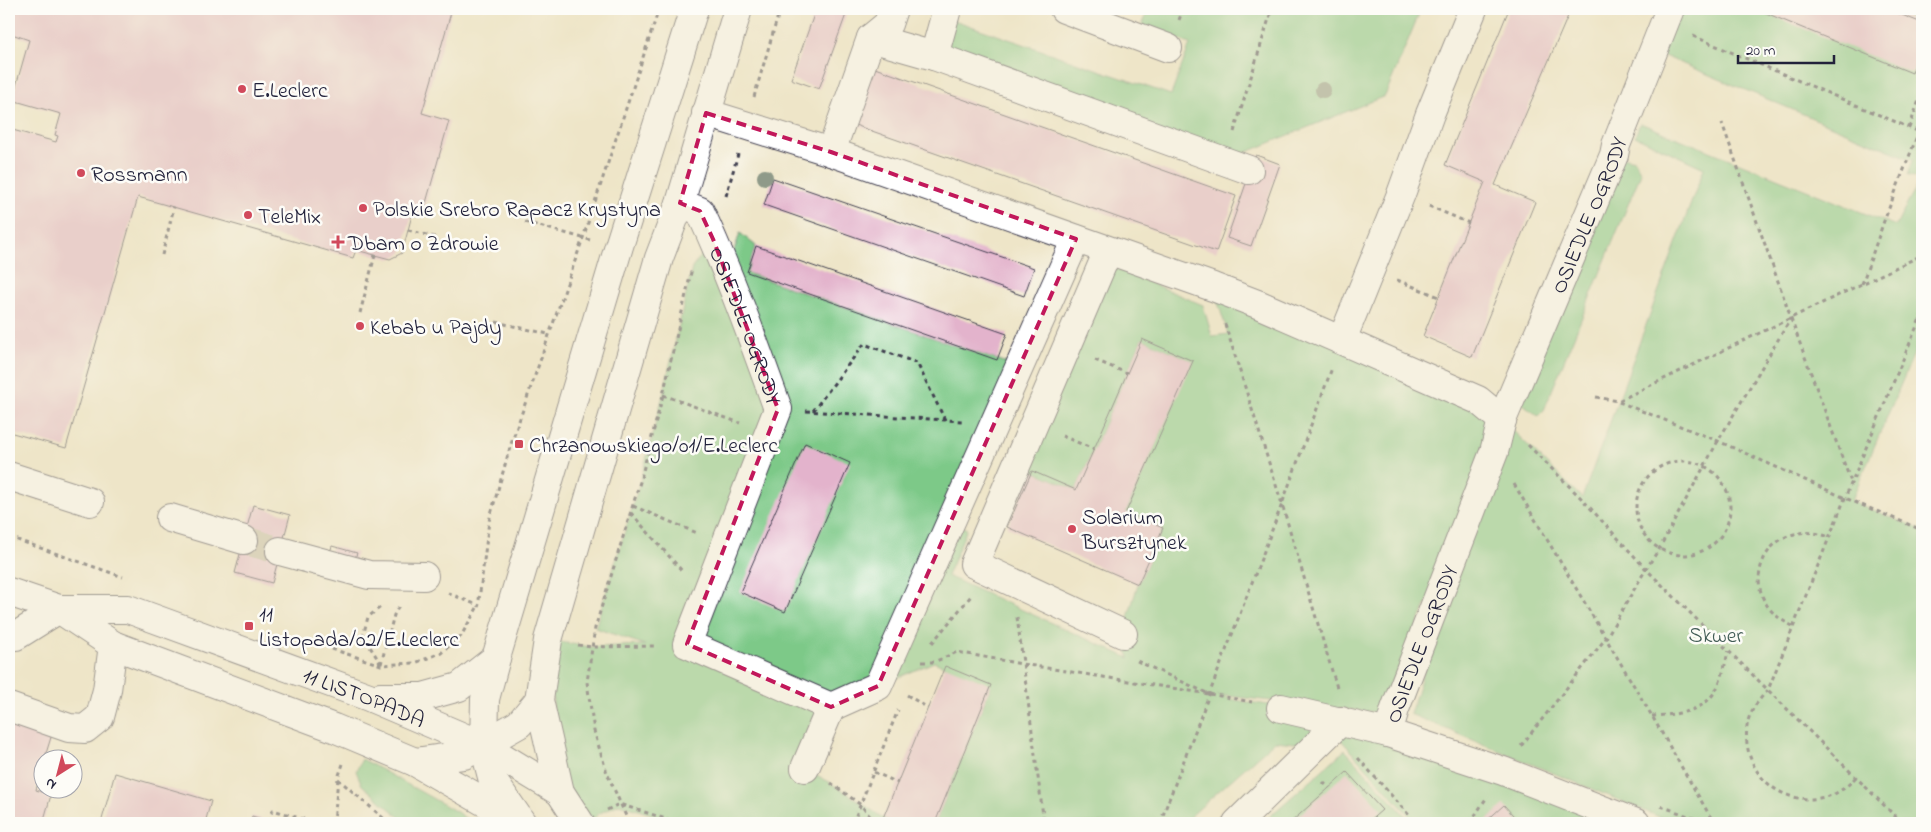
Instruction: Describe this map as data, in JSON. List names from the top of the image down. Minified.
{"streets":{"street":["OSIEDLE OGRODY","11 LISTOPADA"]},"parks":["Skwer"],"places":{"other":["E.Leclerc","Rossmann","Polskie Srebro Rapacz Krystyna","TeleMix","Kebab u Pajdy","Solarium Bursztynek"],"health":["Dbam o Zdrowie"],"transit":["Chrzanowskiego/01/E.Leclerc","11 Listopada/02/E.Leclerc"]},"scale_bar":"20 m","north":"bottom left"}
